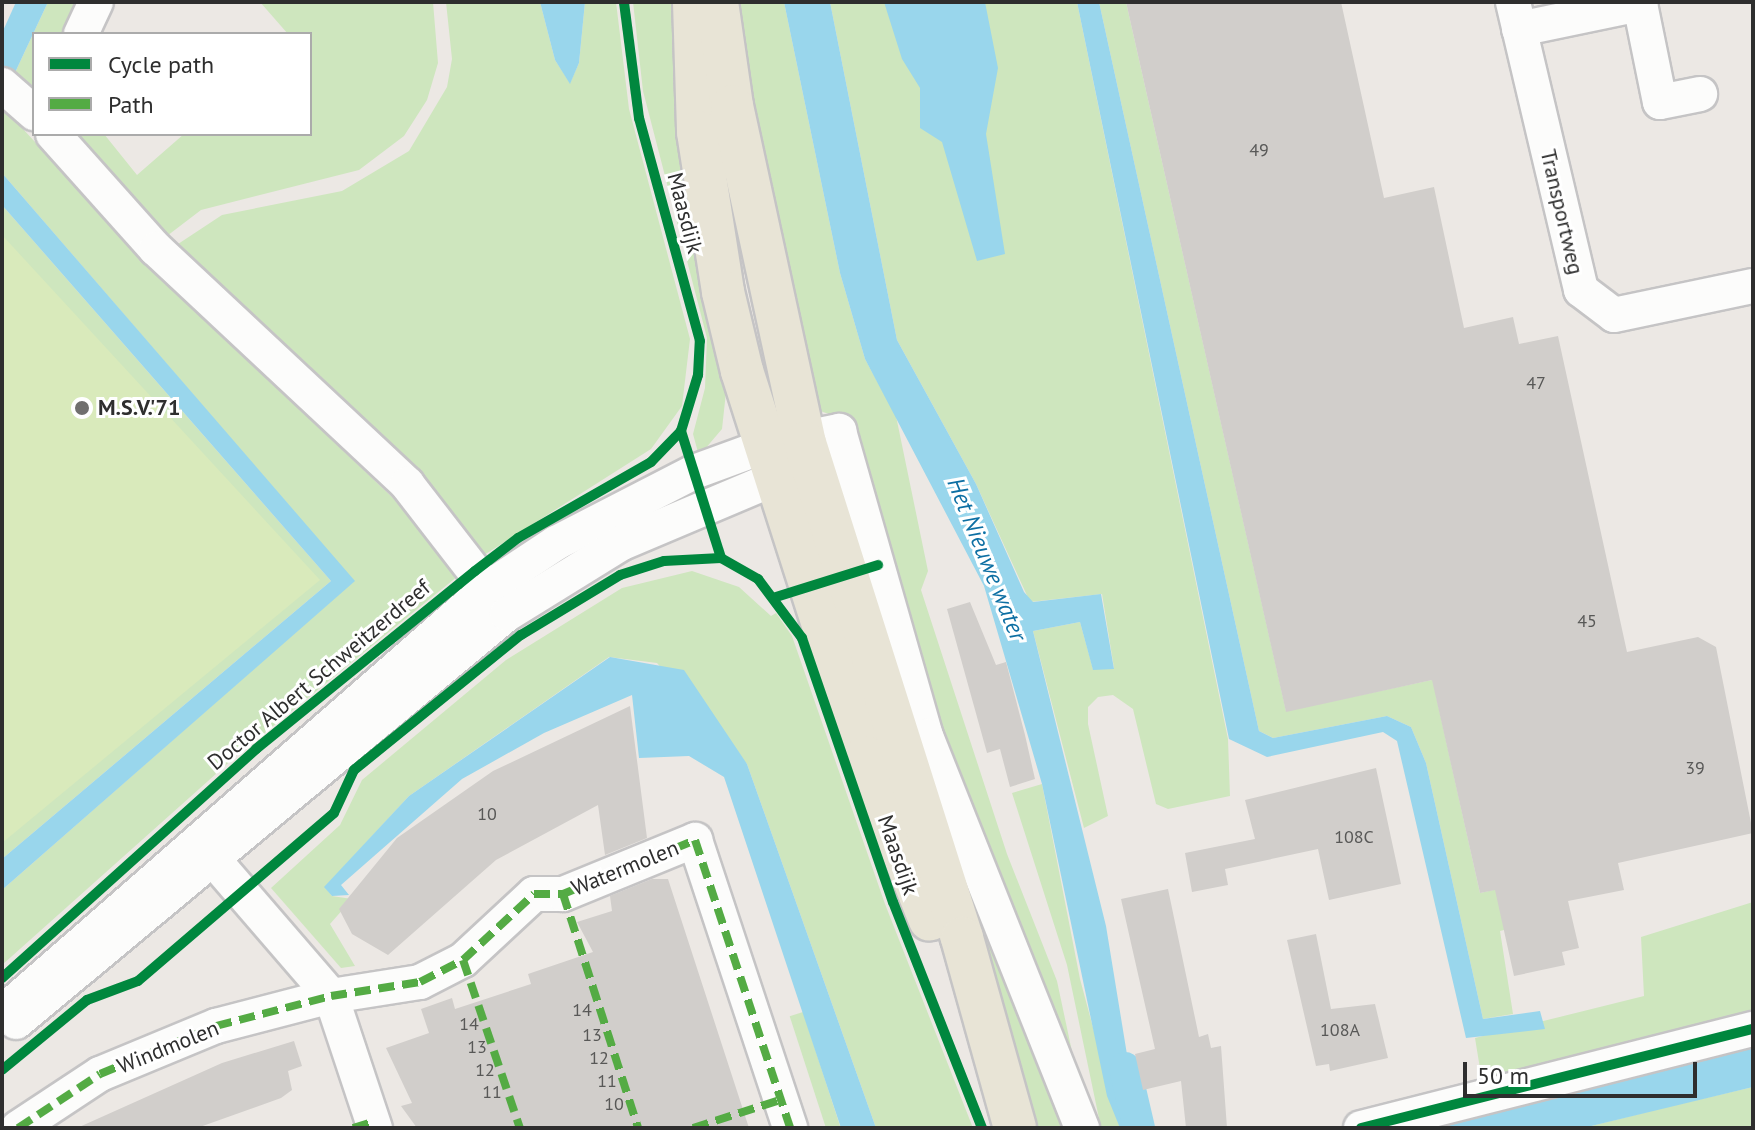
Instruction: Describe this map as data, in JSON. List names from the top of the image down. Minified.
{"streets":{"main road":["Maasdijk"],"street":["Transportweg","Watermolen","Windmolen"],"cycle path":["Doctor Albert Schweitzerdreef"]},"crossings":[["Watermolen","Windmolen"]],"water":["Het Nieuwe water"],"places":["M.S.V.'71"],"house_numbers":["49","47","45","39","10","108C","14","14","108A","13","13","12","12","11","11","10"],"legend":["Cycle path","Path"],"scale_bar":"50 m"}
